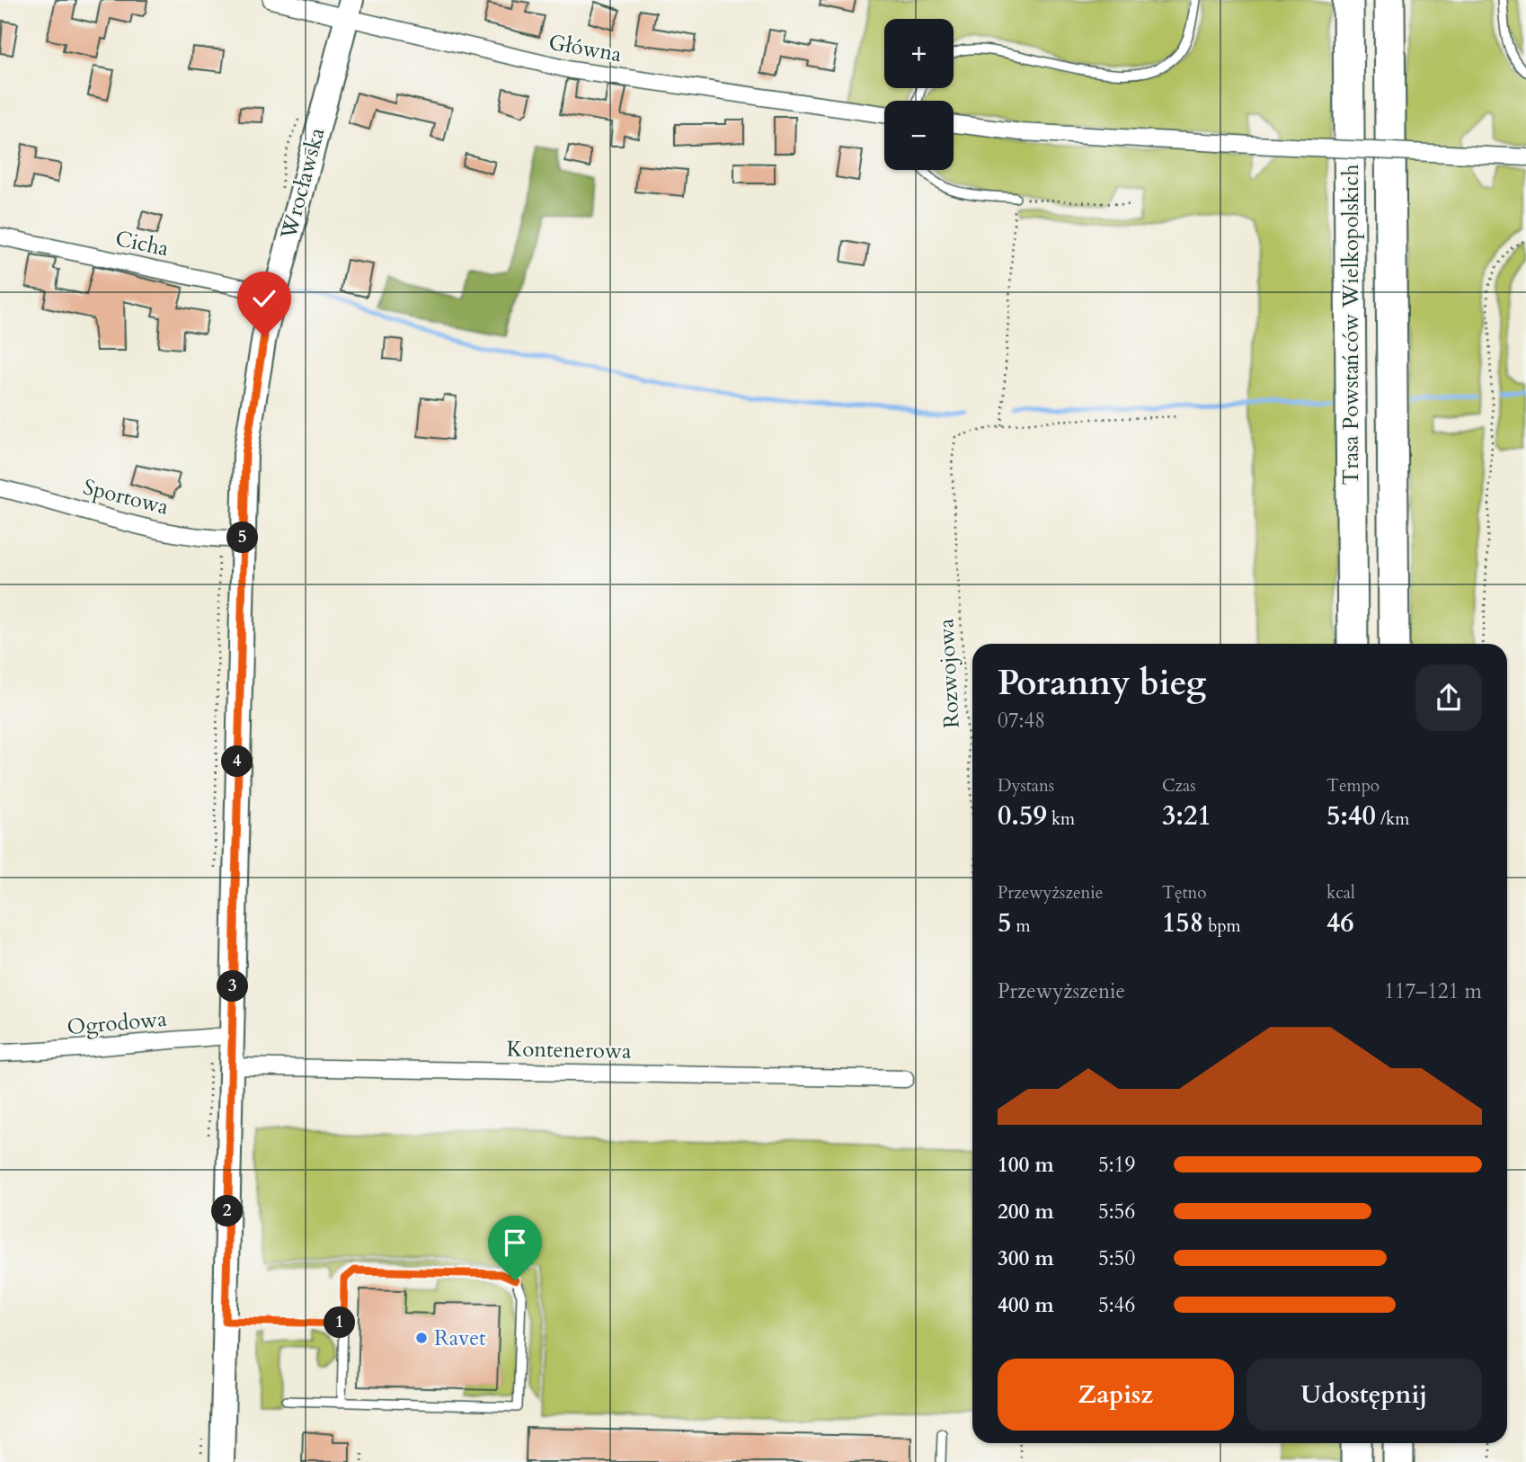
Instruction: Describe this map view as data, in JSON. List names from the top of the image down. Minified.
{"streets":{"highway":["Trasa Powstańców Wielkopolskich"],"main road":["Wrocławska"],"street":["Główna","Cicha","Sportowa","Ogrodowa","Kontenerowa"],"path":["Rozwojowa"]},"crossings":[["Główna","Wrocławska"],["Wrocławska","Cicha"],["Wrocławska","Sportowa"],["Wrocławska","Ogrodowa"],["Wrocławska","Kontenerowa"]],"places":["Ravet"],"page":{"map_buttons":["+","−"],"pins":["5","4","3","2","1"],"heading":["Poranny bieg","07:48"],"stats":[["Dystans","0.59 km"],["Czas","3:21"],["Tempo","5:40 /km"],["Przewyższenie","5 m"],["Tętno","158 bpm"],["kcal","46"]],"chart":["Przewyższenie","117–121 m"],"list":[{"name":"100 m","note":"5:19"},{"name":"200 m","note":"5:56"},{"name":"300 m","note":"5:50"},{"name":"400 m","note":"5:46"}],"buttons":["Zapisz","Udostępnij"]}}
